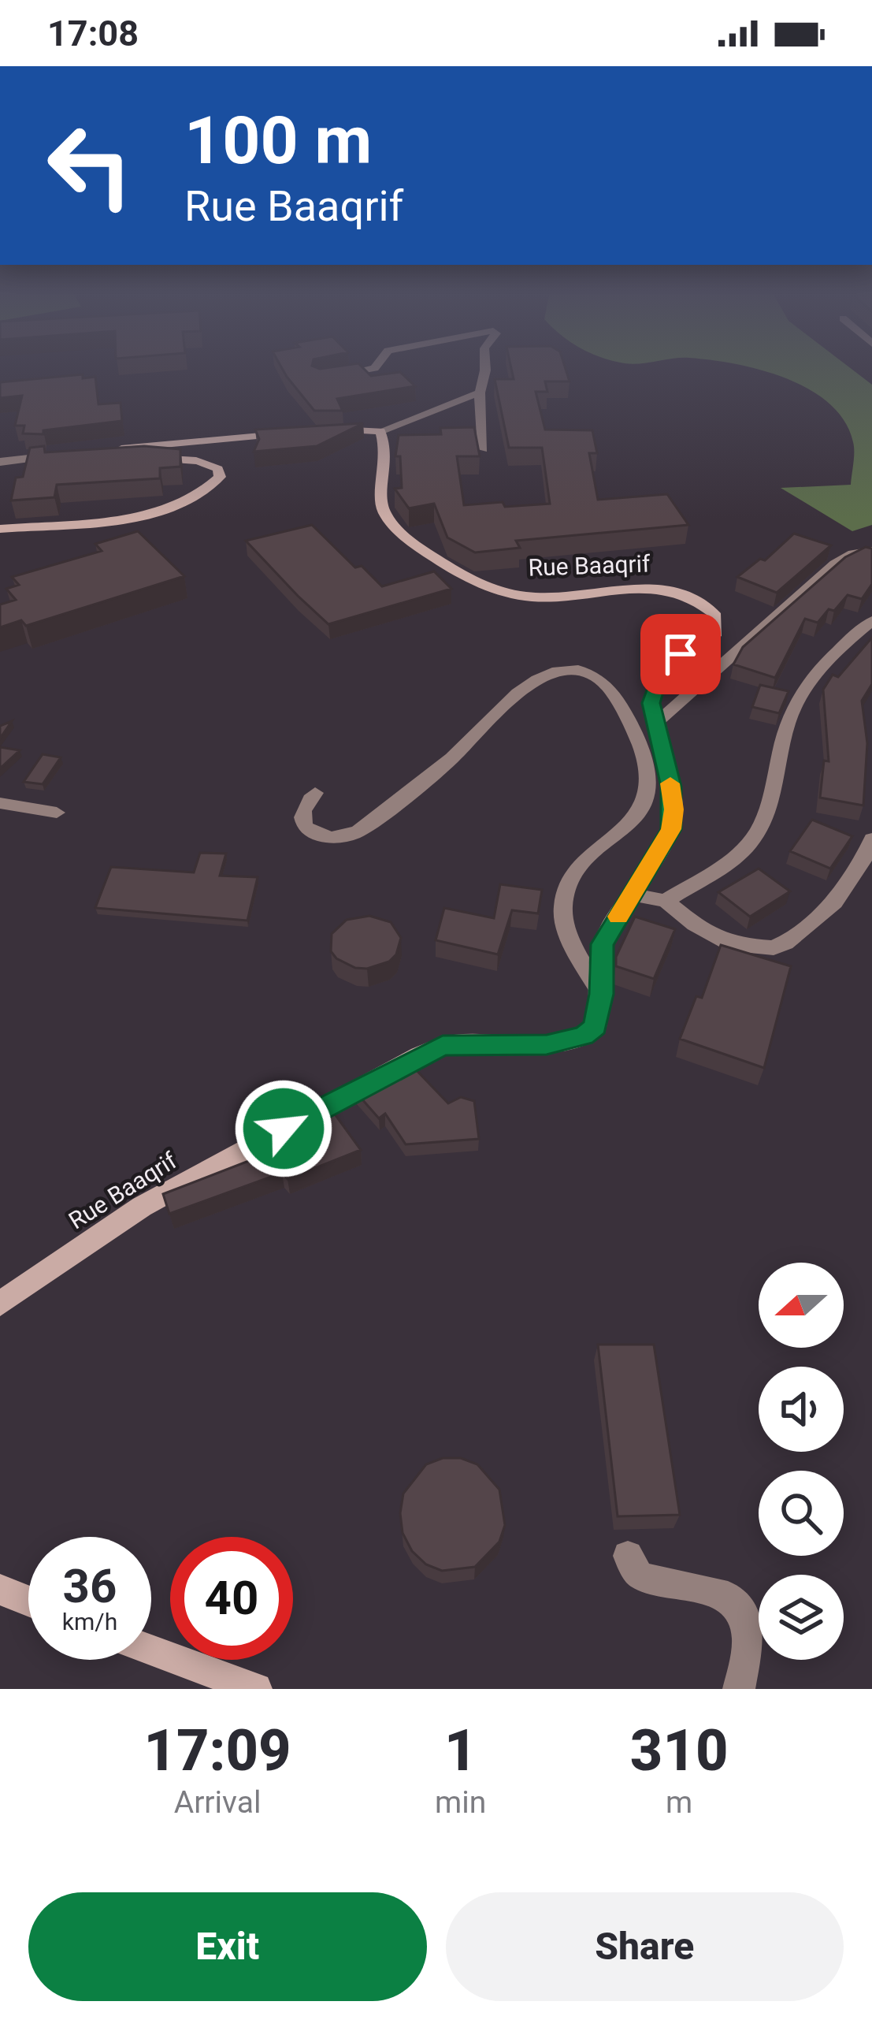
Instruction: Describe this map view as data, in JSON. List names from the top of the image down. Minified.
{"streets":{"street":["Rue Baaqrif"]},"north":"left","page":{"status":"17:08","turn":["100 m","Rue Baaqrif"],"speed":"36 km/h","limit":"40","eta":["17:09","Arrival","1","min","310","m"],"buttons":["Exit","Share"]}}
